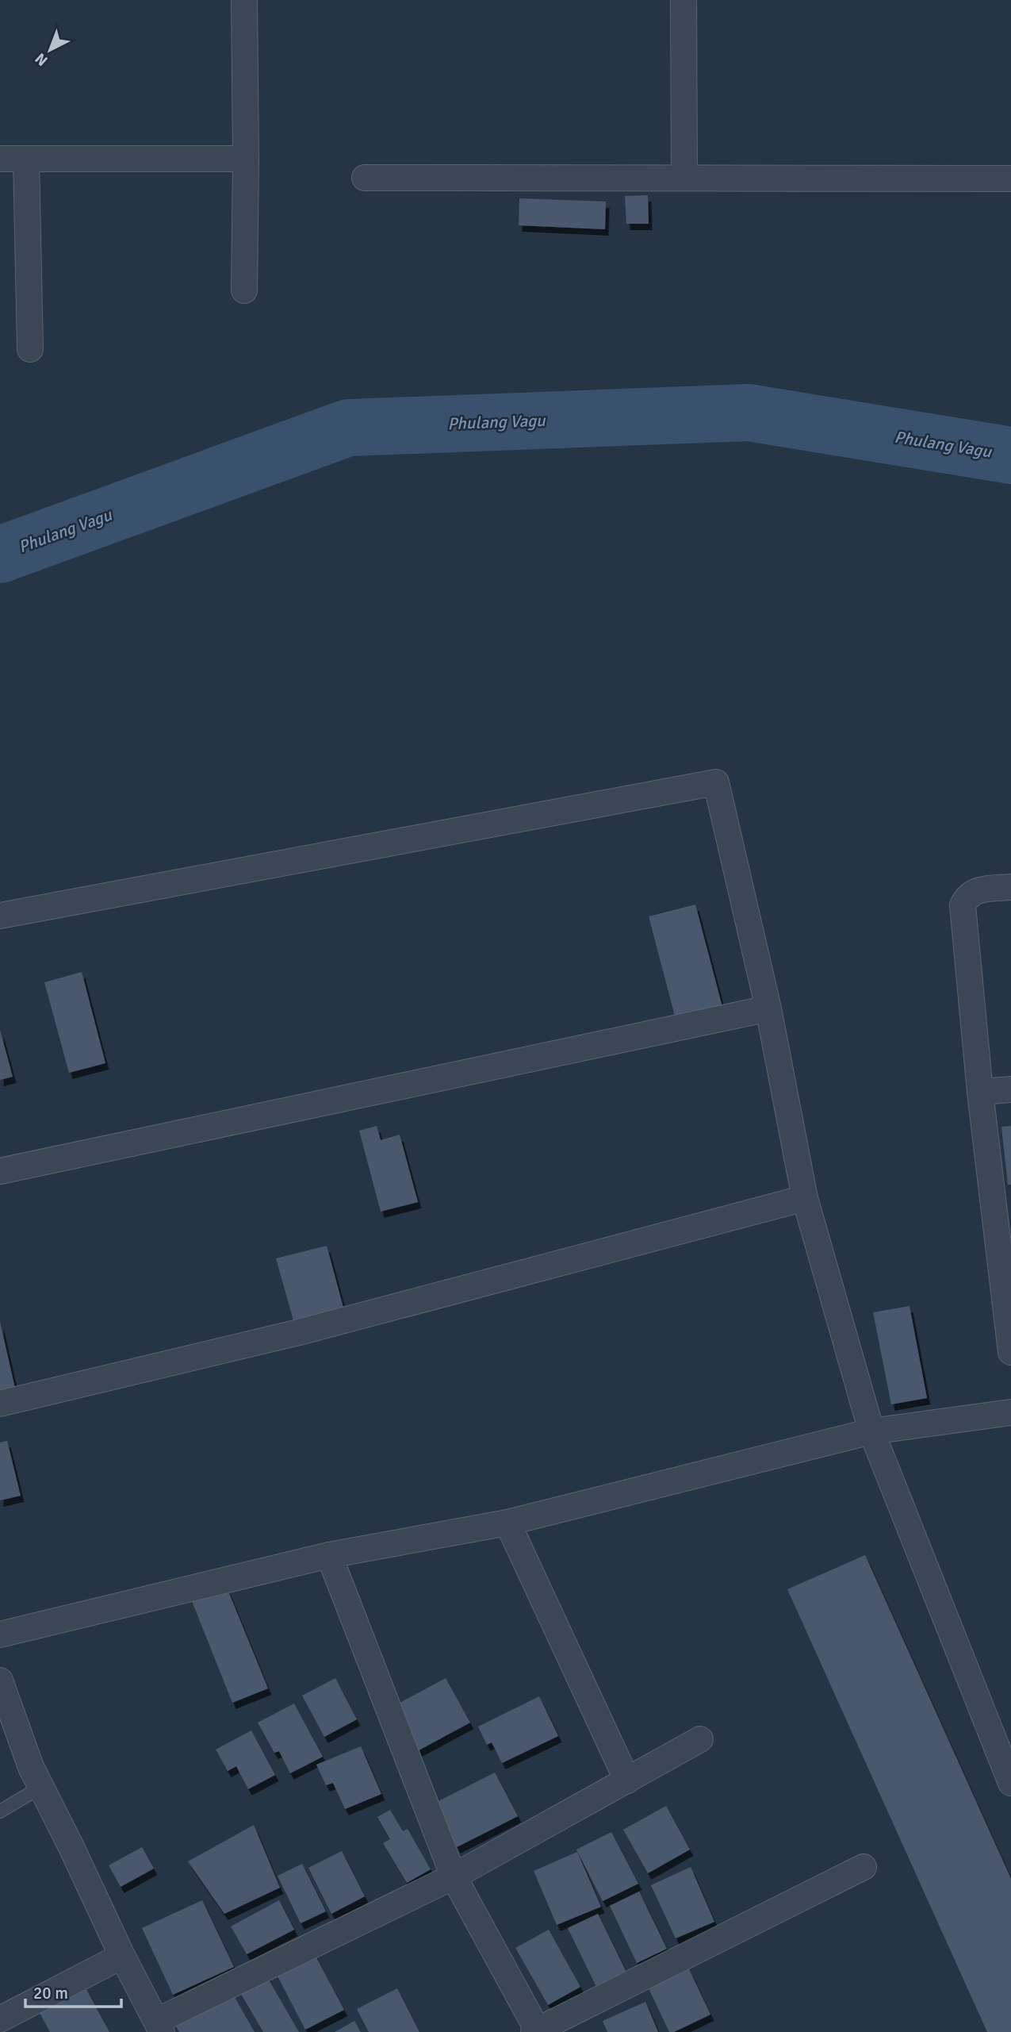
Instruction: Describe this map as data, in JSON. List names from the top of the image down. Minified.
{"water":["Phulang Vagu"],"scale_bar":"20 m","north":"bottom left"}
